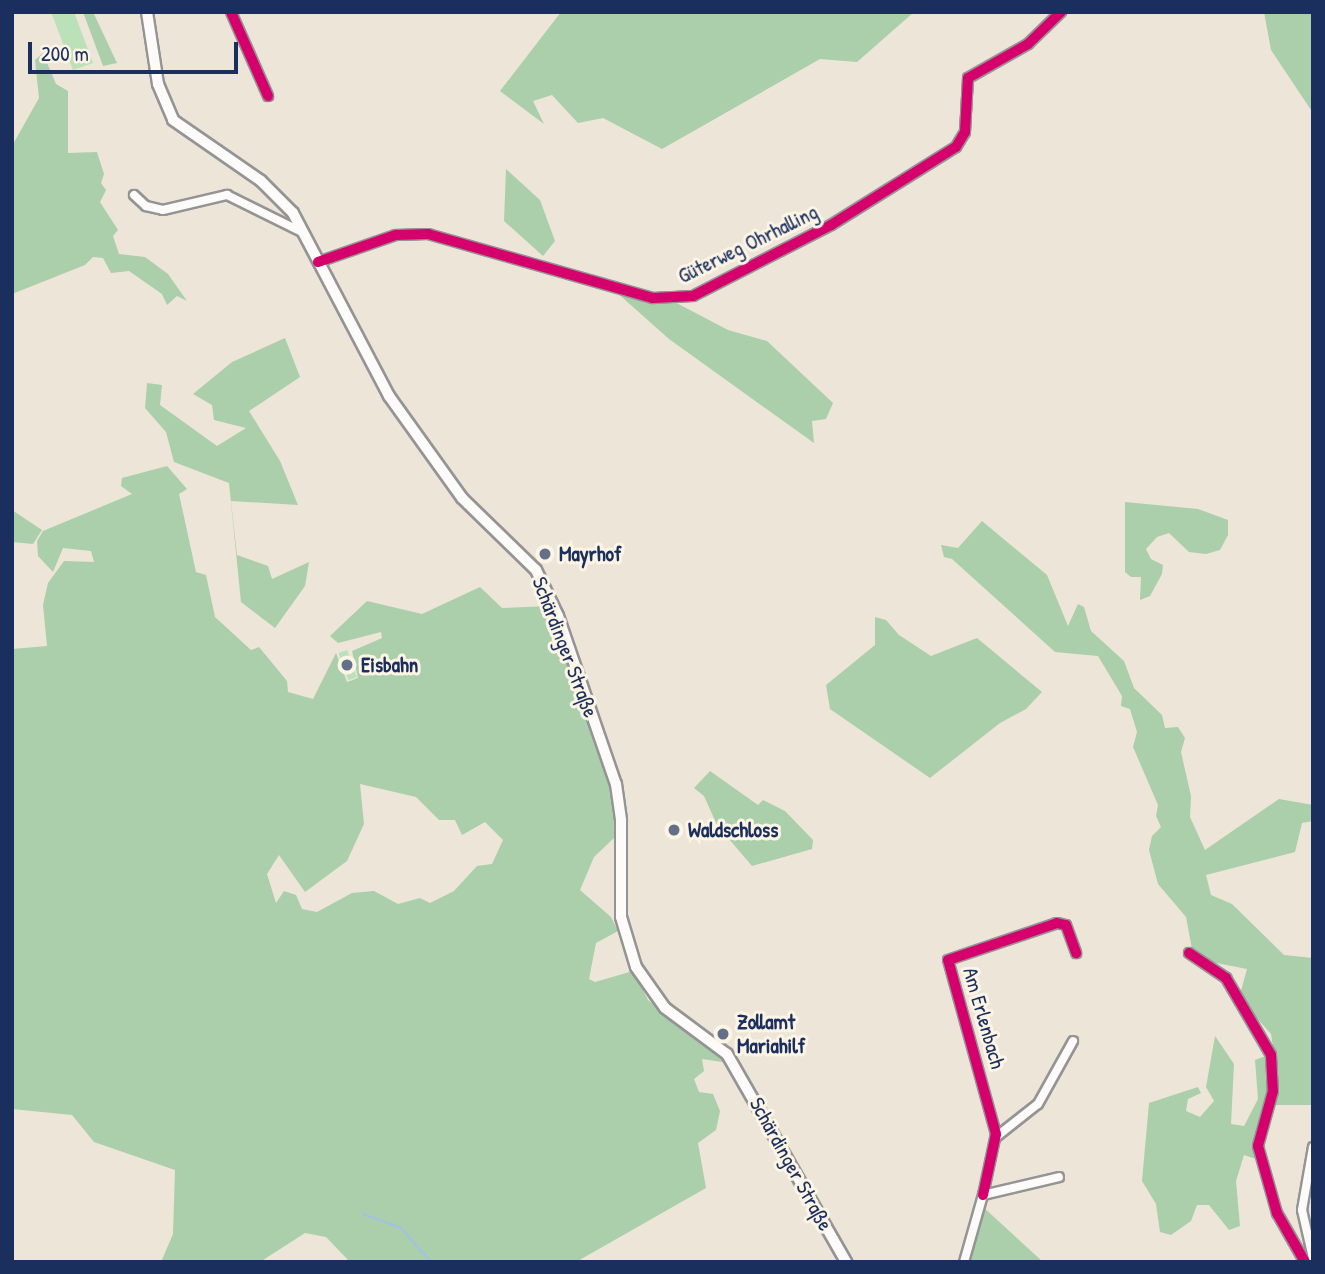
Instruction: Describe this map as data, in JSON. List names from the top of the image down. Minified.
{"streets":{"main road":["Schärdinger Straße"],"street":["Güterweg Ohrhalling","Am Erlenbach"]},"crossings":[["Güterweg Ohrhalling","Schärdinger Straße"]],"places":["Mayrhof","Eisbahn","Waldschloss","Zollamt Mariahilf"],"scale_bar":"200 m"}
